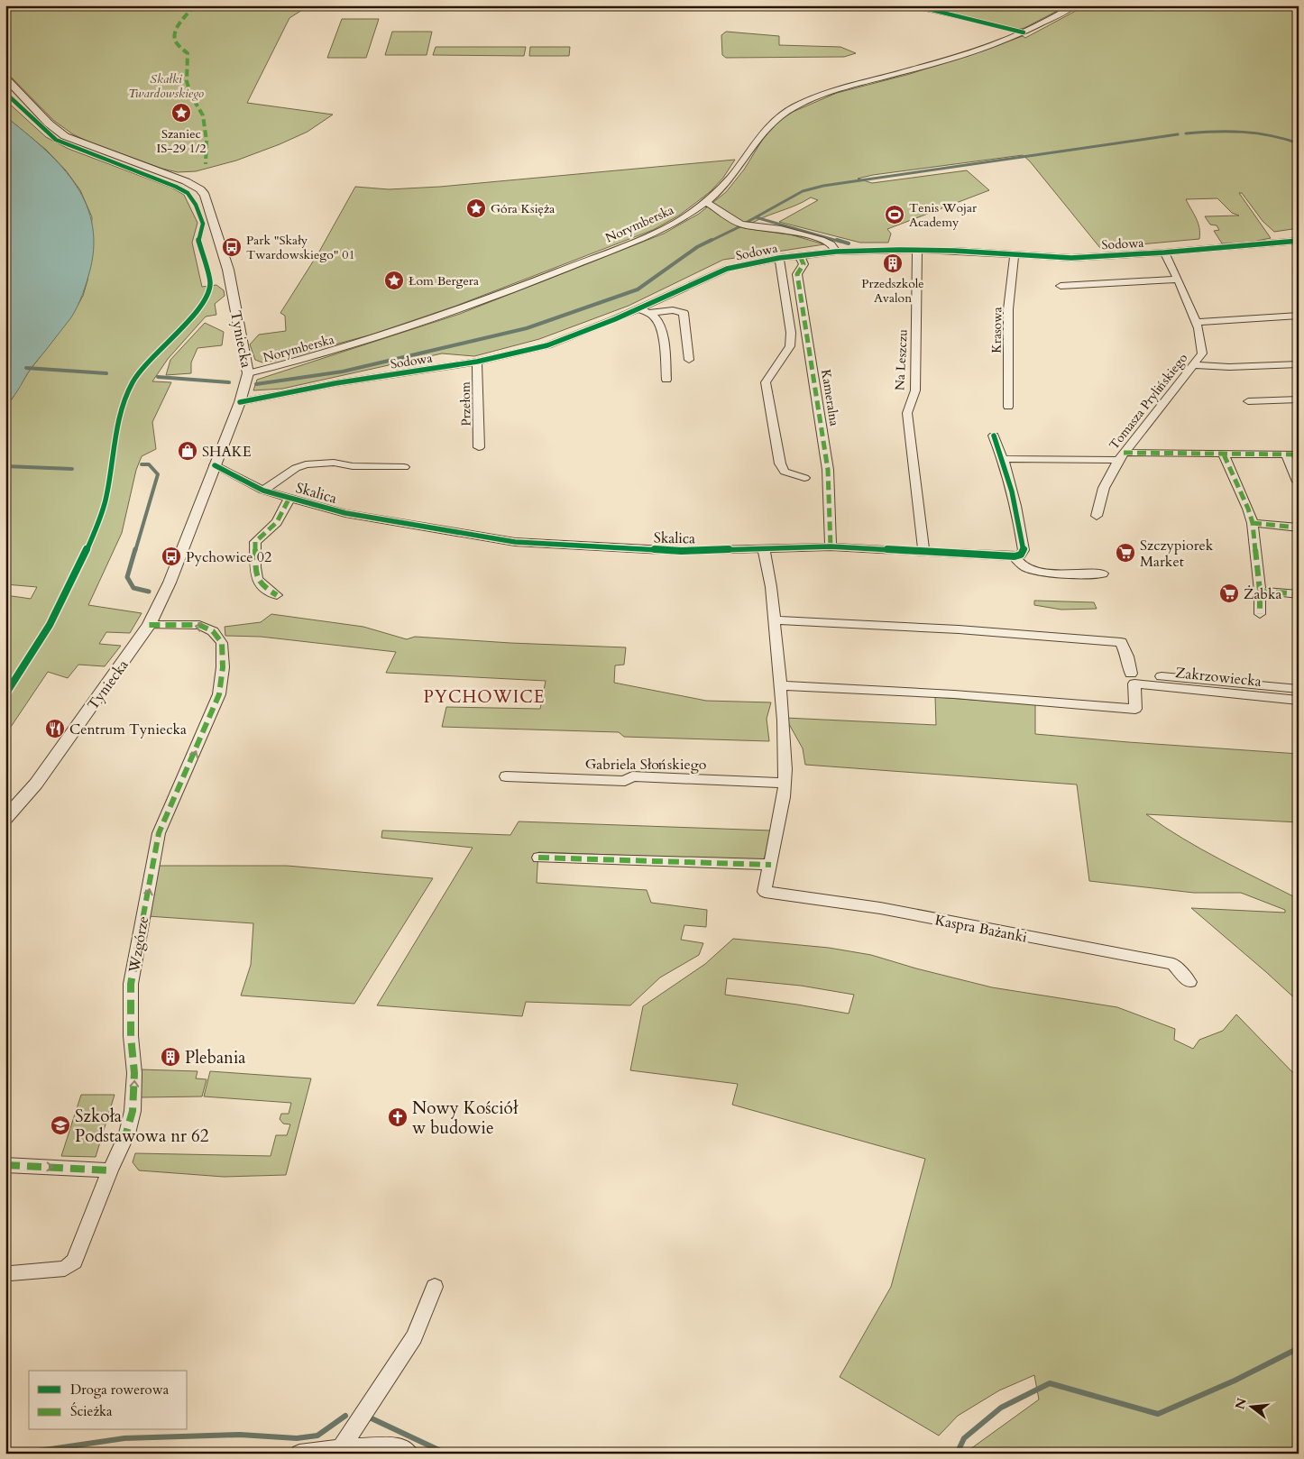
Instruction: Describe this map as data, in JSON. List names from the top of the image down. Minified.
{"streets":{"street":["Norymberska","Sodowa","Krasowa","Tyniecka","Na Leszczu","Kameralna","Tomasza Prylińskiego","Przełom","Skalica","Zakrzowiecka","Gabriela Słońskiego","Kaspra Bażanki","Wzgórze"]},"crossings":[["Norymberska","Tyniecka"],["Sodowa","Krasowa"],["Sodowa","Tyniecka"],["Sodowa","Na Leszczu"],["Sodowa","Kameralna"],["Sodowa","Tomasza Prylińskiego"],["Sodowa","Przełom"],["Tyniecka","Skalica"],["Tyniecka","Wzgórze"],["Na Leszczu","Skalica"],["Kameralna","Skalica"]],"one_way":["Wzgórze"],"districts":["PYCHOWICE"],"parks":["Skałki Twardowskiego"],"places":{"place":["Szaniec IS-29 1/2","Góra Księża","Łom Bergera"],"sports":["Tenis Wojar Academy"],"bus stop":["Park \"Skały Twardowskiego\" 01","Pychowice 02"],"building":["Przedszkole Avalon","Plebania"],"shop":["SHAKE"],"supermarket":["Szczypiorek Market","Żabka"],"restaurant":["Centrum Tyniecka"],"church":["Nowy Kościół w budowie"],"school or university":["Szkoła Podstawowa nr 62"]},"legend":["Droga rowerowa","Ścieżka"],"north":"left"}
